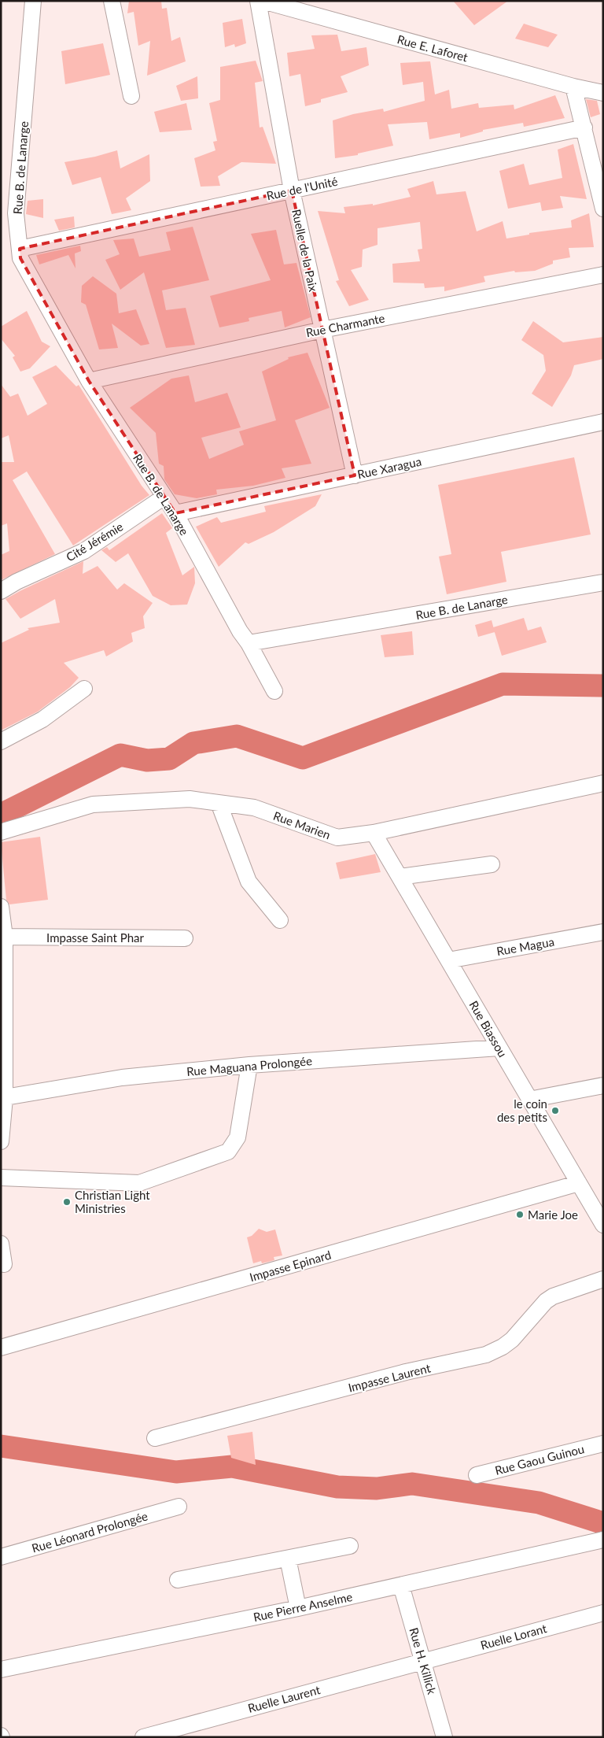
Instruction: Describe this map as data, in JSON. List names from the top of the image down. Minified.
{"streets":{"street":["Rue E. Laforet","Rue B. de Lanarge","Rue de l'Unité","Ruelle de la Paix","Rue Charmante","Rue Xaragua","Cité Jérémie","Rue Marien","Impasse Saint Phar","Rue Magua","Rue Biassou","Rue Maguana Prolongée","Impasse Epinard","Impasse Laurent","Rue Gaou Guinou","Rue Léonard Prolongée","Rue Pierre Anselme","Ruelle Lorant","Rue H. Killick","Ruelle Laurent"]},"crossings":[["Rue B. de Lanarge","Rue de l'Unité"],["Rue B. de Lanarge","Rue Charmante"],["Rue B. de Lanarge","Rue Xaragua"],["Rue B. de Lanarge","Cité Jérémie"],["Rue de l'Unité","Ruelle de la Paix"],["Ruelle de la Paix","Rue Charmante"],["Ruelle de la Paix","Rue Xaragua"],["Rue Marien","Rue Biassou"],["Rue Magua","Rue Biassou"],["Rue Biassou","Rue Maguana Prolongée"],["Rue Biassou","Impasse Epinard"],["Rue Pierre Anselme","Rue H. Killick"],["Ruelle Lorant","Rue H. Killick"],["Ruelle Lorant","Ruelle Laurent"],["Rue H. Killick","Ruelle Laurent"]],"places":["le coin des petits","Christian Light Ministries","Marie Joe"]}
